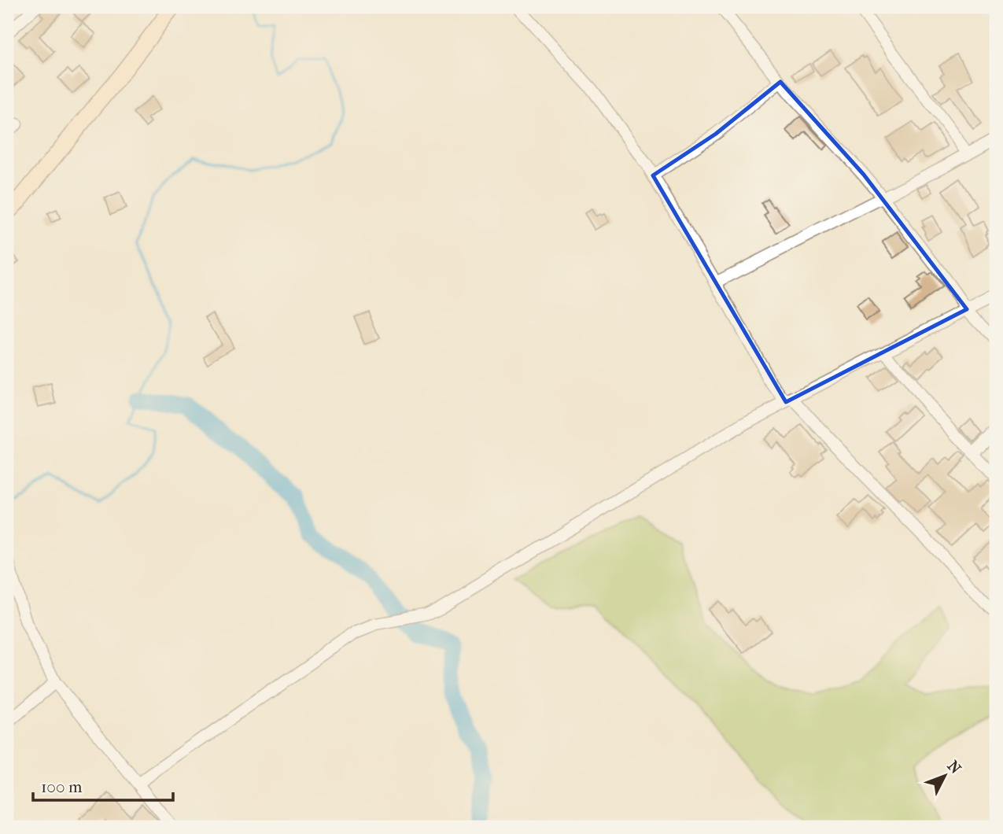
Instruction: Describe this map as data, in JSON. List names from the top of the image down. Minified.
{"scale_bar":"100 m","north":"top right"}
